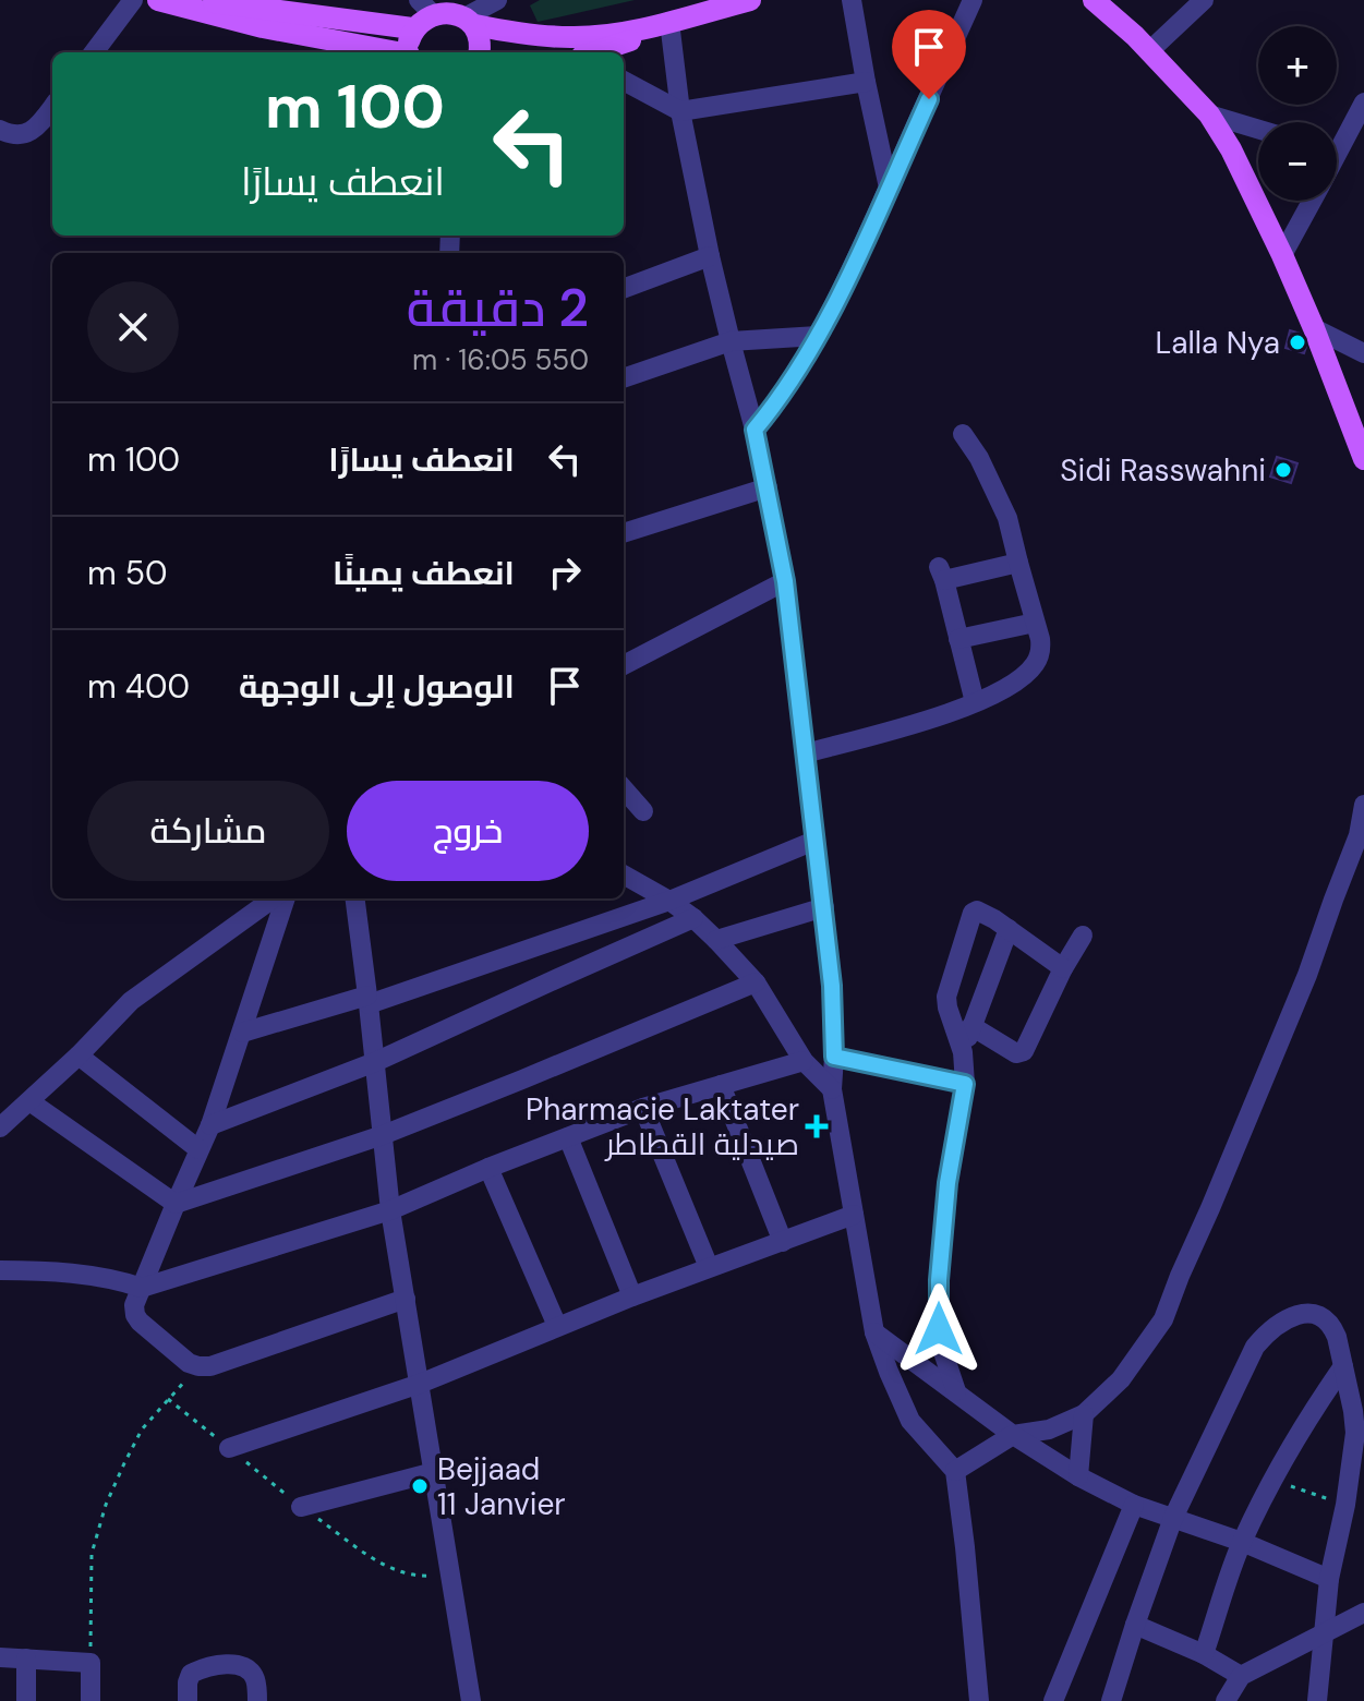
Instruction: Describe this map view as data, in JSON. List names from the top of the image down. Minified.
{"places":{"other":["Lalla Nya","Sidi Rasswahni","Bejjaad 11 Janvier"],"health":["Pharmacie Laktater صيدلية القطاطر"]},"page":{"map_buttons":["+","−"],"turn":["100 m","انعطف يسارًا"],"heading":["2 دقيقة","550 m · 16:05"],"list":[{"name":"انعطف يسارًا","value":"100 m"},{"name":"انعطف يمينًا","value":"50 m"},{"name":"الوصول إلى الوجهة","value":"400 m"}],"buttons":["خروج","مشاركة"]}}
